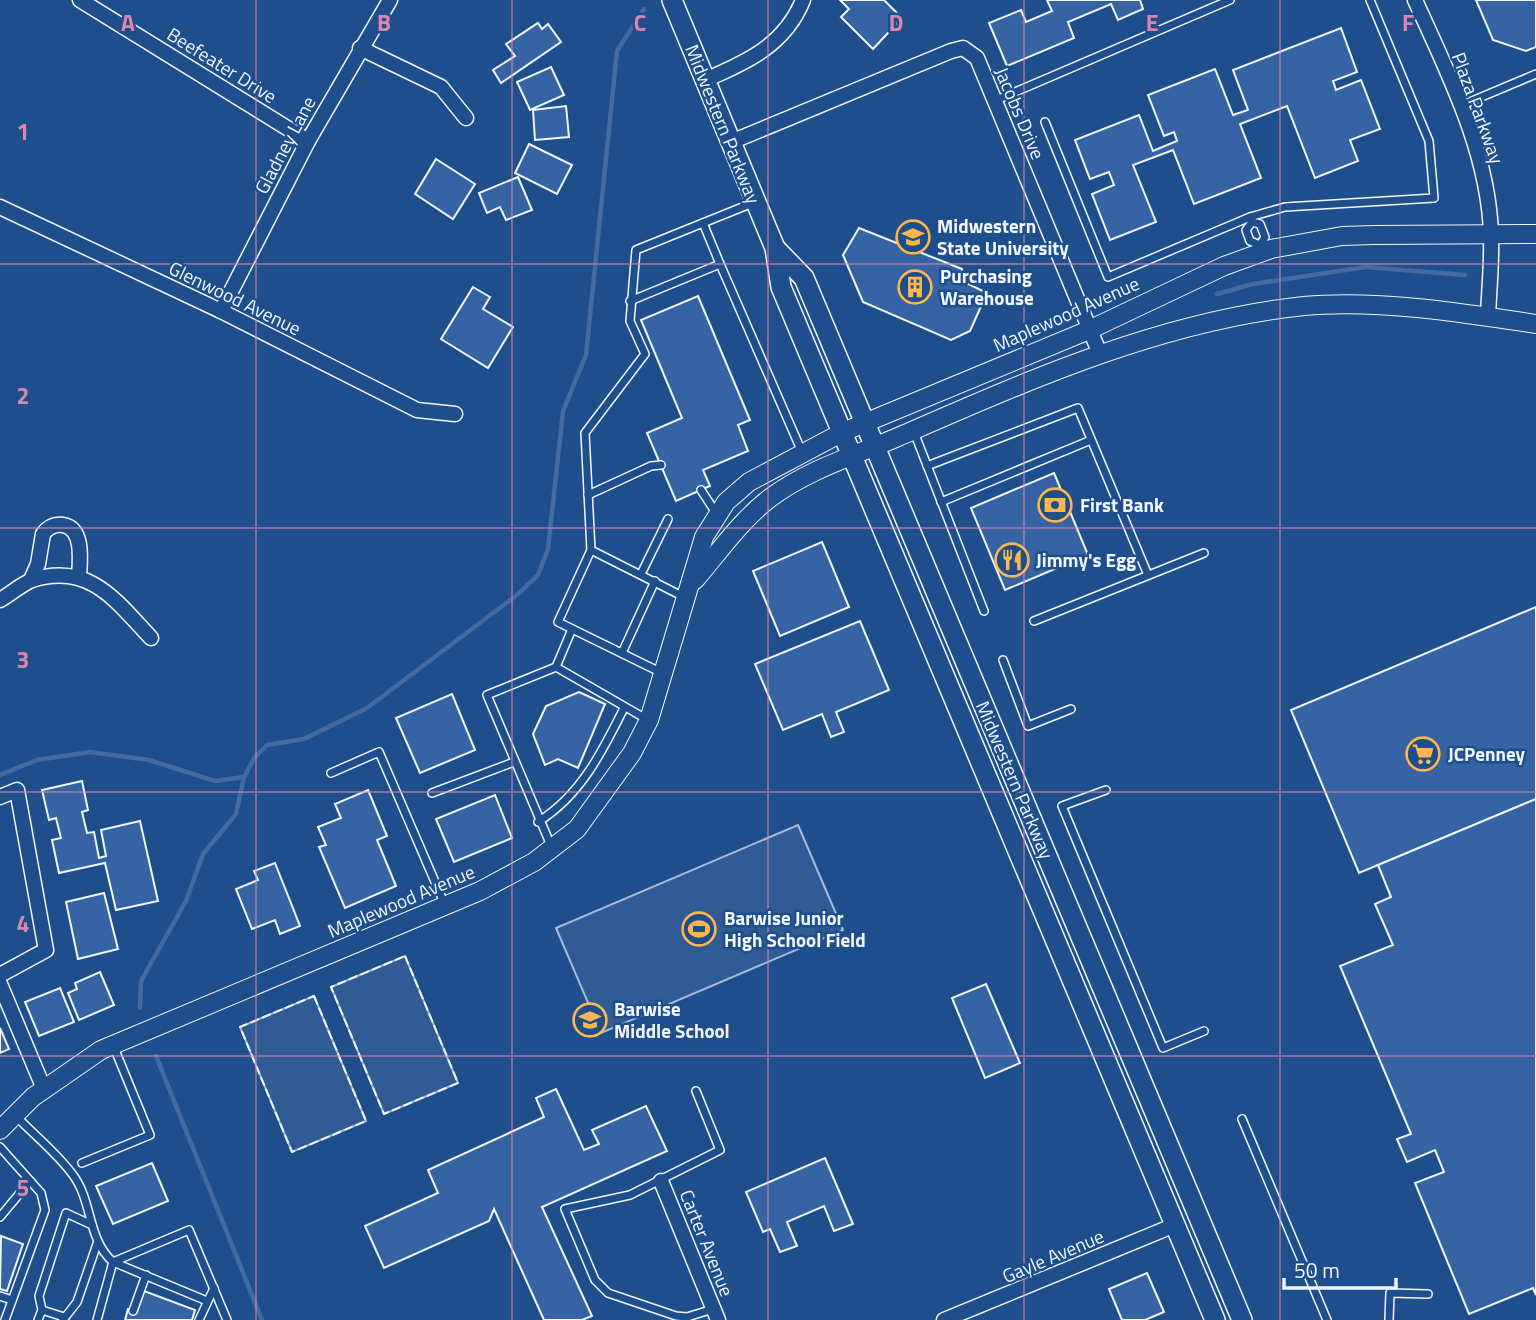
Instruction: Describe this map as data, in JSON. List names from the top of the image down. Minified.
{"streets":{"main road":["Midwestern Parkway"],"street":["Beefeater Drive","Plaza Parkway","Jacobs Drive","Gladney Lane","Glenwood Avenue","Maplewood Avenue","Carter Avenue","Gayle Avenue"]},"crossings":[["Beefeater Drive","Gladney Lane"],["Plaza Parkway","Maplewood Avenue"],["Jacobs Drive","Midwestern Parkway"],["Jacobs Drive","Maplewood Avenue"],["Midwestern Parkway","Maplewood Avenue"],["Midwestern Parkway","Gayle Avenue"],["Gladney Lane","Glenwood Avenue"]],"places":{"school or university":["Midwestern State University","Barwise Middle School"],"building":["Purchasing Warehouse"],"bank":["First Bank"],"restaurant":["Jimmy's Egg"],"supermarket":["JCPenney"],"sports":["Barwise Junior High School Field"]},"scale_bar":"50 m","grid":{"columns":["A","B","C","D","E","F"],"rows":["1","2","3","4","5"]}}
